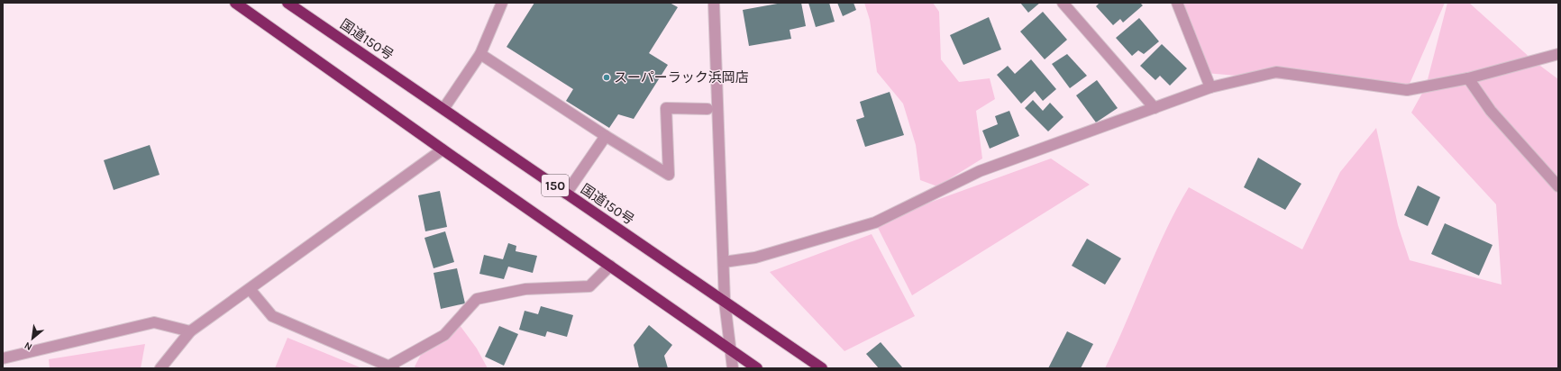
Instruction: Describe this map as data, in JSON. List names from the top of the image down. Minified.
{"streets":{"highway":["国道150号","150"]},"places":["スーパーラック浜岡店"],"north":"bottom left"}
